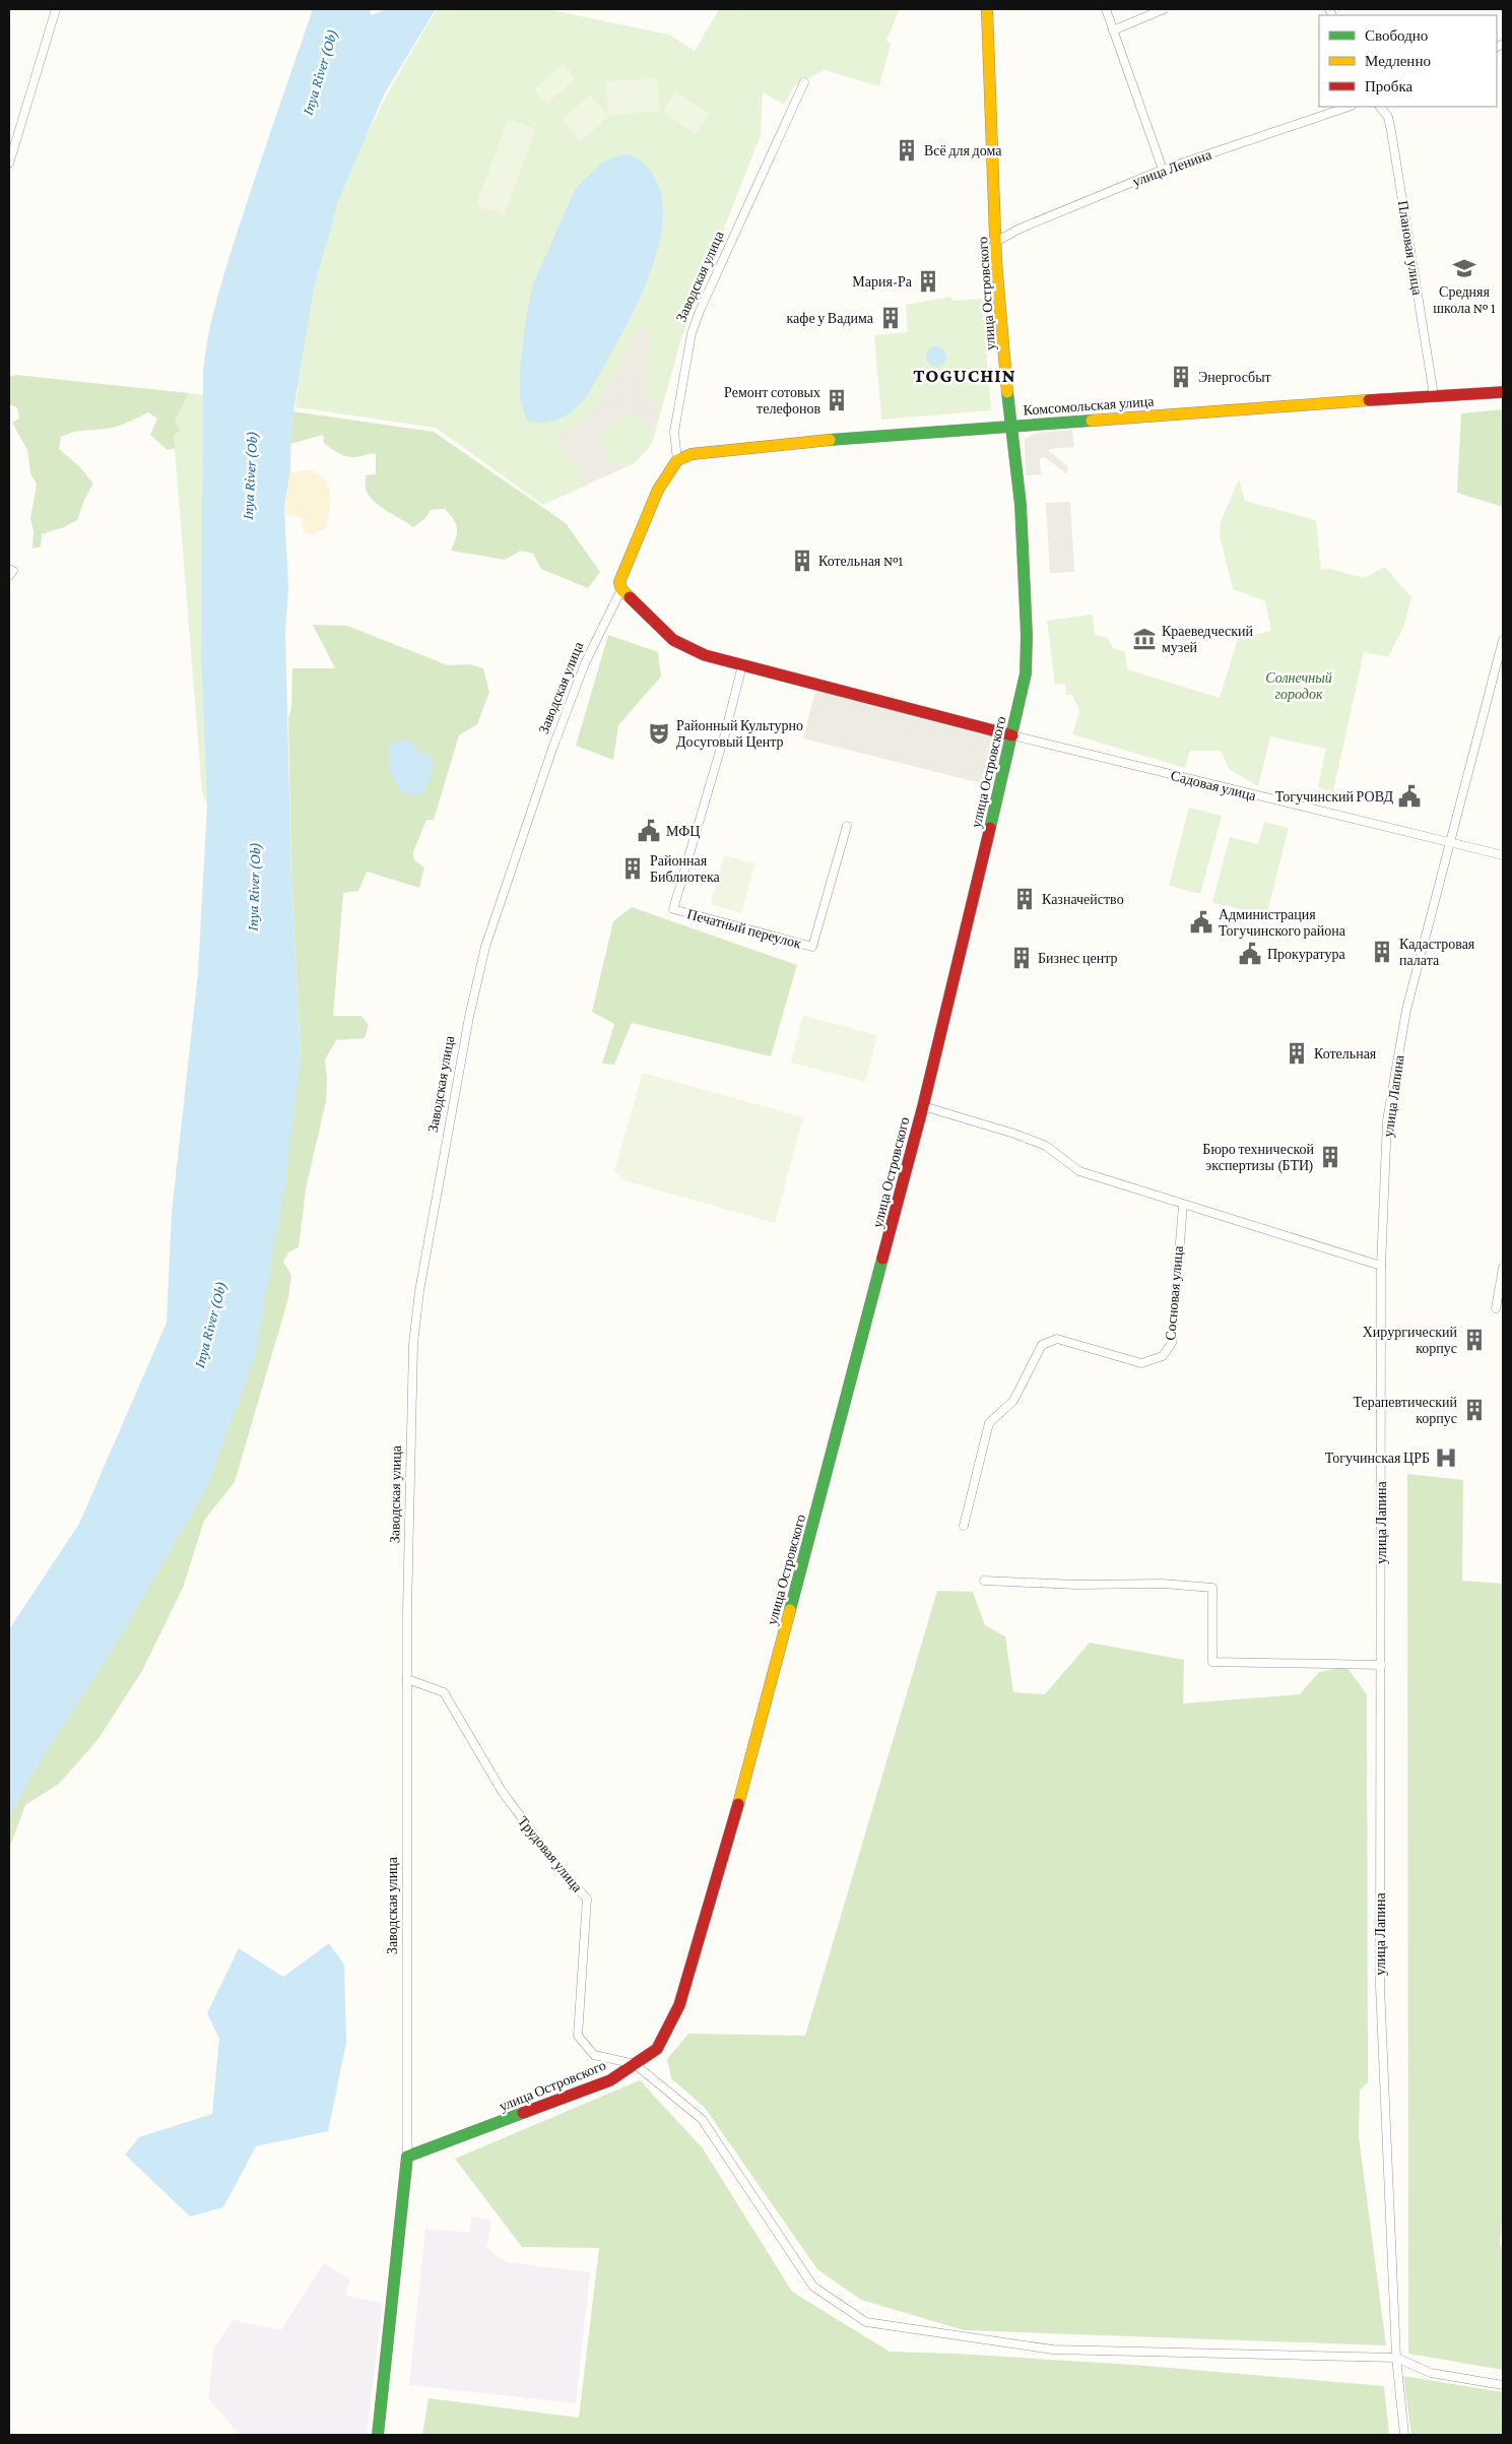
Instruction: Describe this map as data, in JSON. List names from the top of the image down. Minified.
{"streets":{"street":["улица Ленина","Плановая улица","Заводская улица","улица Островского","Комсомольская улица","Садовая улица","Печатный переулок","улица Лапина","Сосновая улица","Трудовая улица"]},"crossings":[["улица Ленина","улица Островского"],["Плановая улица","Комсомольская улица"],["Заводская улица","улица Островского"],["Заводская улица","Комсомольская улица"],["Заводская улица","Трудовая улица"],["улица Островского","Комсомольская улица"],["улица Островского","Садовая улица"],["улица Островского","Трудовая улица"],["Садовая улица","улица Лапина"]],"districts":["TOGUCHIN"],"water":["Inya River (Ob)"],"parks":["Солнечный городок"],"places":{"building":["Всё для дома","Мария-Ра","кафе у Вадима","Энергосбыт","Ремонт сотовых телефонов","Котельная №1","Районная Библиотека","Казначейство","Кадастровая палата","Бизнес центр","Котельная","Бюро технической экспертизы (БТИ)","Хирургический корпус","Терапевтический корпус"],"school or university":["Средняя школа № 1"],"museum":["Краеведческий музей"],"theatre":["Районный Культурно Досуговый Центр"],"public building":["Тогучинский РОВД","МФЦ","Администрация Тогучинского района","Прокуратура"],"hospital":["Тогучинская ЦРБ"]},"legend":["Свободно","Медленно","Пробка"]}
